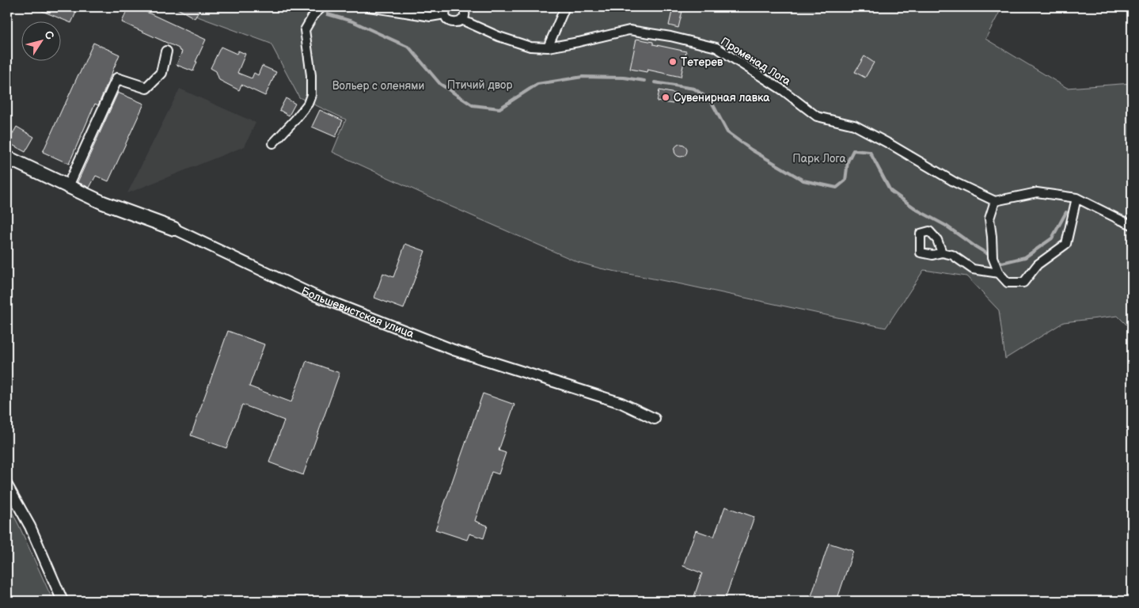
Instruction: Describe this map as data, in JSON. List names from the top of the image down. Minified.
{"streets":{"street":["Променад Лога","Большевистская улица"]},"parks":["Птичий двор","Вольер с оленями","Парк Лога"],"places":["Тетерев","Сувенирная лавка"],"north":"top right"}
